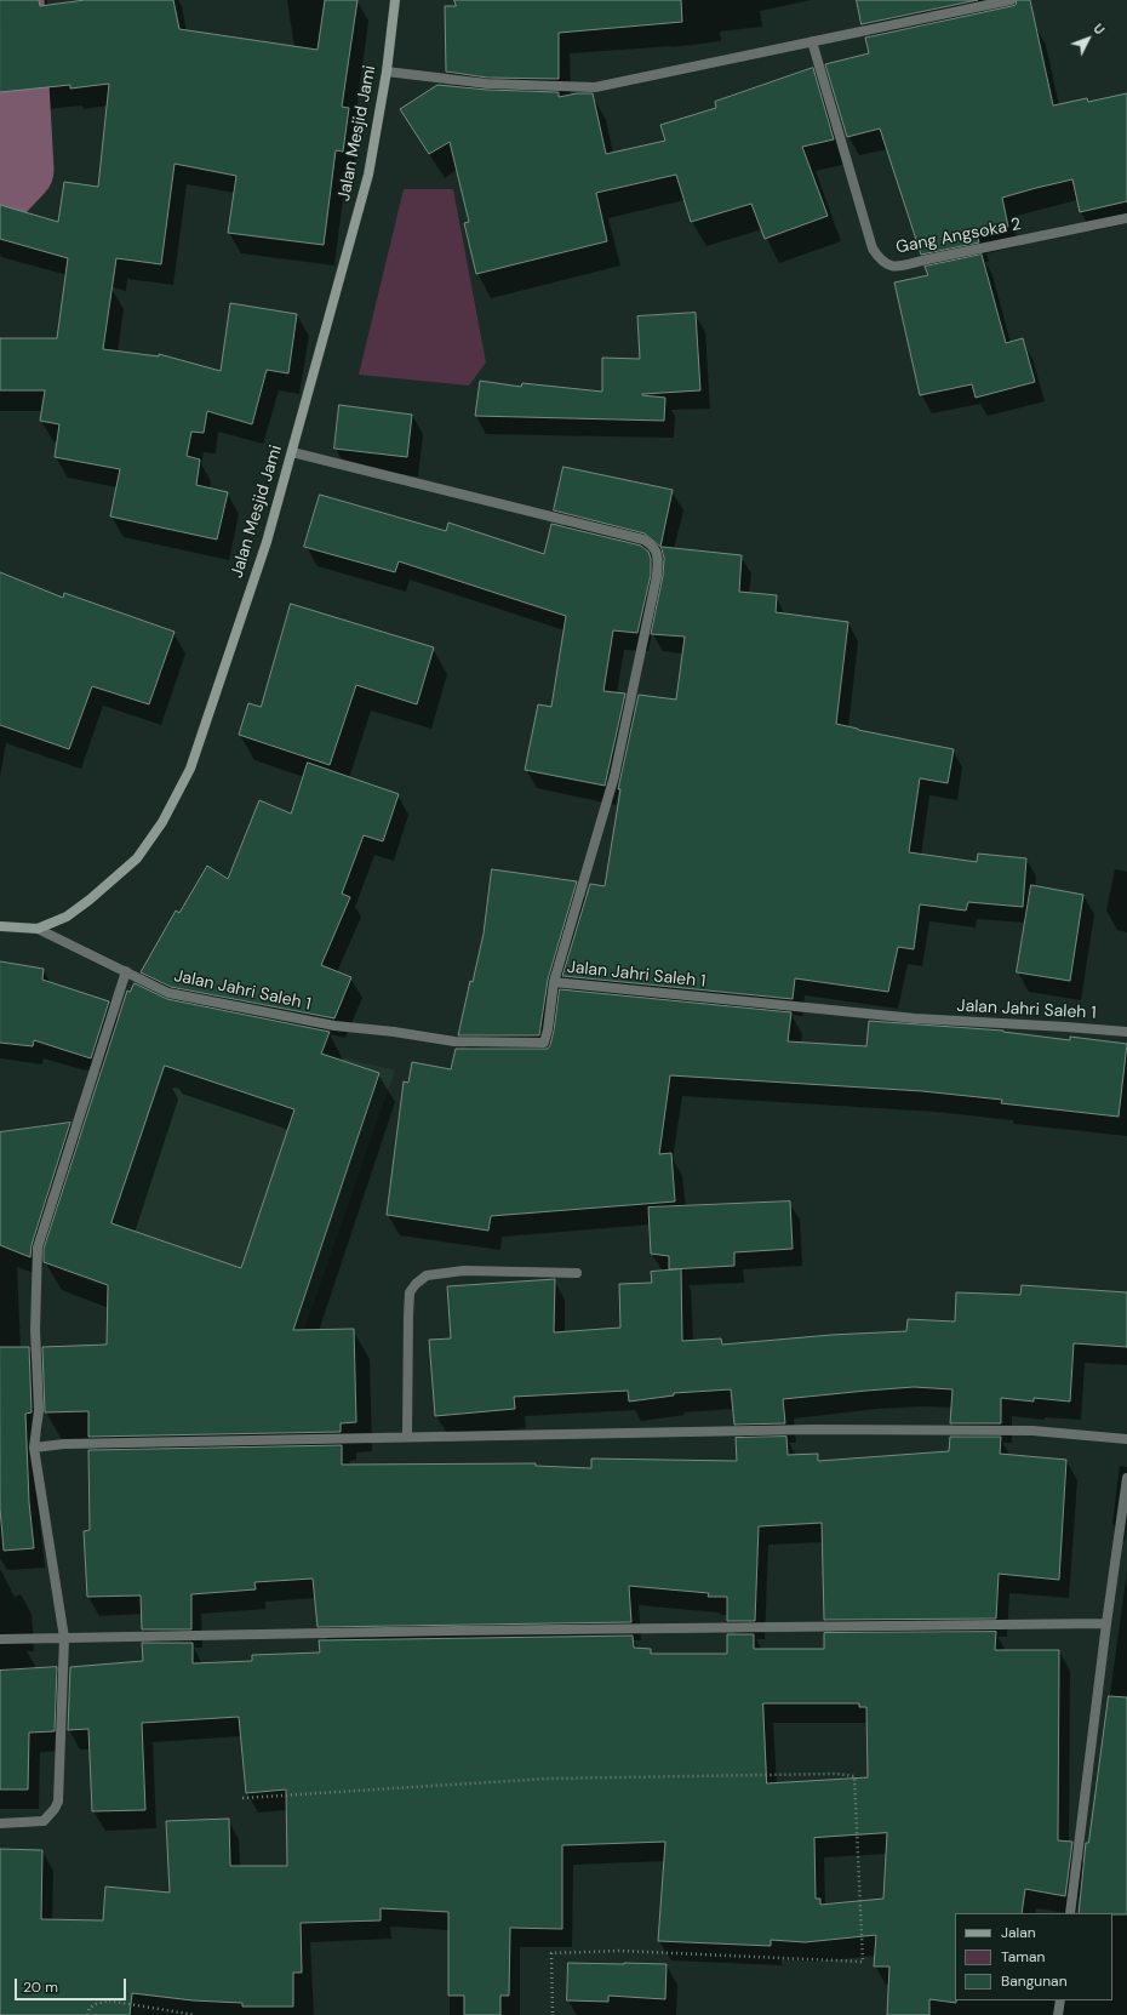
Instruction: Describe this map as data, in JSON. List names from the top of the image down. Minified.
{"streets":{"street":["Jalan Mesjid Jami","Gang Angsoka 2","Jalan Jahri Saleh 1"]},"crossings":[["Jalan Mesjid Jami","Jalan Jahri Saleh 1"]],"legend":["Jalan","Taman","Bangunan"],"scale_bar":"20 m","north":"top right"}
